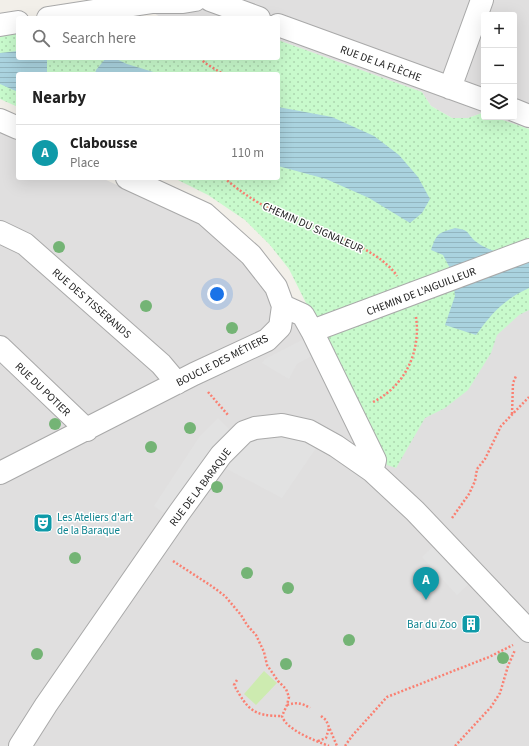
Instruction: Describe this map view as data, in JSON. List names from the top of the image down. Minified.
{"streets":{"street":["RUE DE LA FLÈCHE","CHEMIN DE L'AIGUILLEUR","RUE DES TISSERANDS","BOUCLE DES MÉTIERS","RUE DU POTIER","RUE DE LA BARAQUE"],"path":["CHEMIN DU SIGNALEUR"]},"crossings":[["CHEMIN DU SIGNALEUR","CHEMIN DE L'AIGUILLEUR"],["RUE DES TISSERANDS","BOUCLE DES MÉTIERS"],["BOUCLE DES MÉTIERS","RUE DU POTIER"]],"places":{"theatre":["Les Ateliers d'art de la Baraque"],"building":["Bar du Zoo"]},"page":{"map_buttons":["+","−"],"search":"Search here","heading":"Nearby","list":[{"mark":"A","name":"Clabousse","note":"Place","value":"110 m"}],"pins":"A"}}
